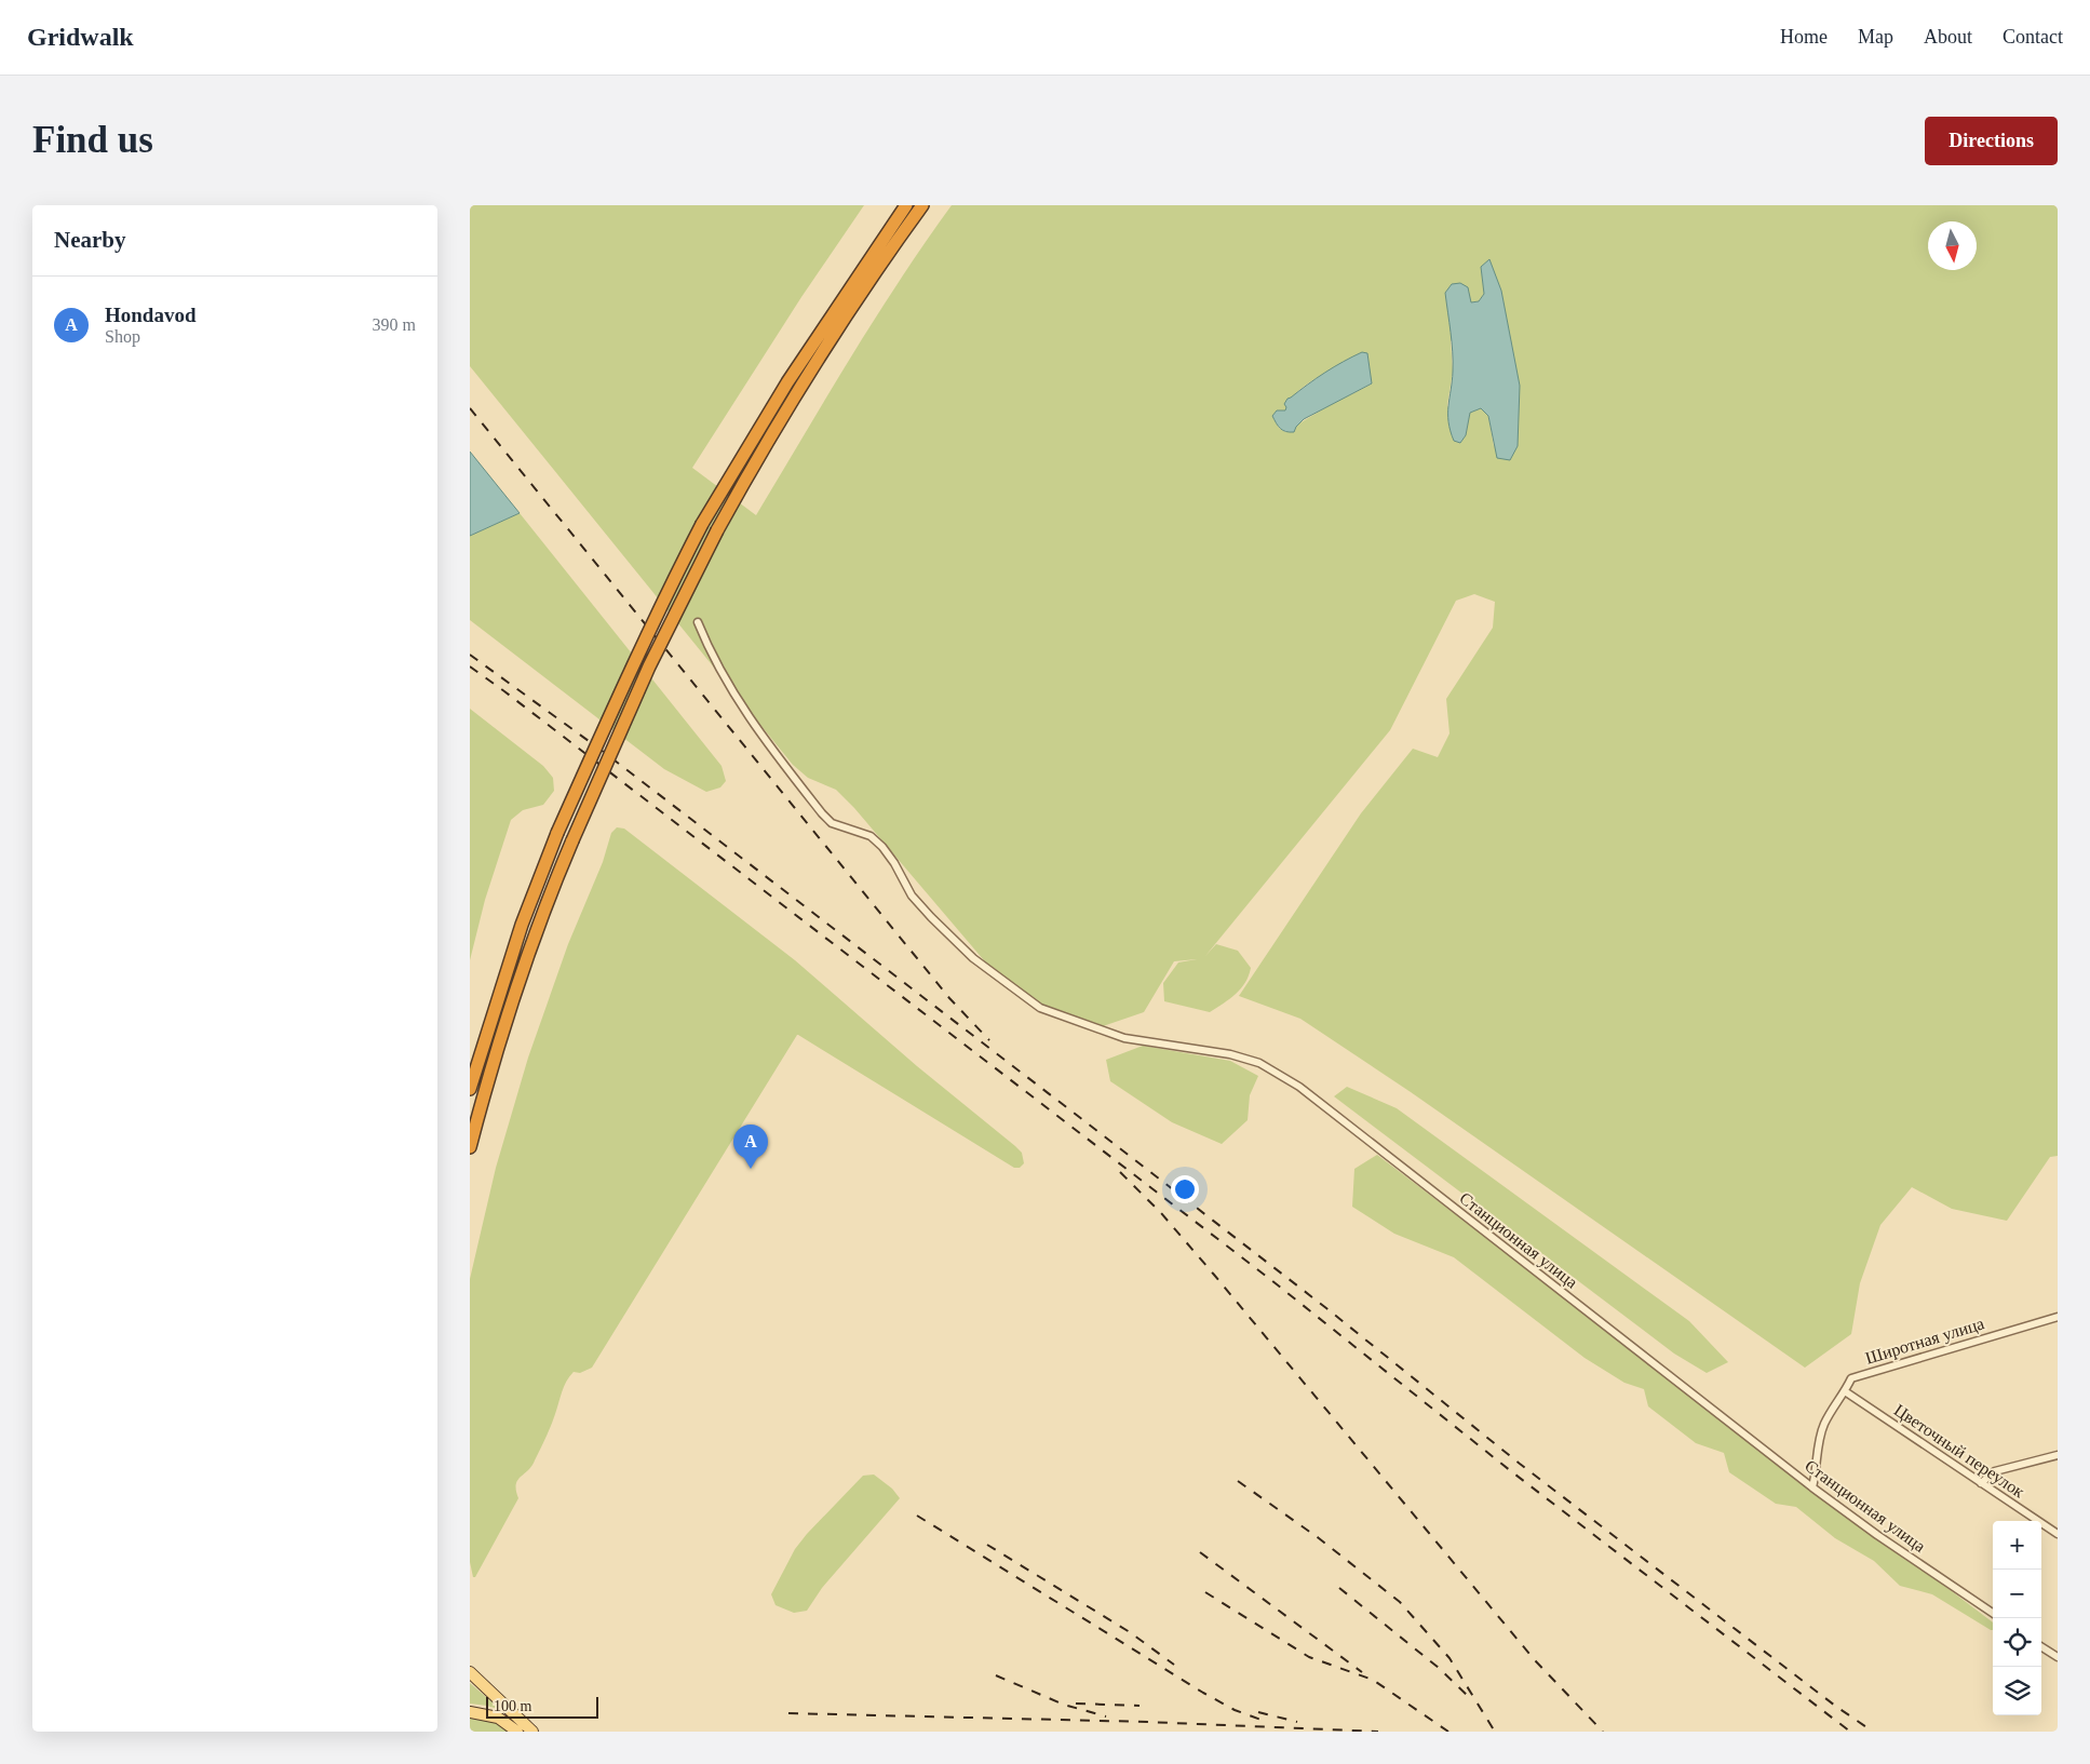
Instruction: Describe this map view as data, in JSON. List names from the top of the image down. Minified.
{"streets":{"street":["Станционная улица","Широтная улица","Цветочный переулок"]},"crossings":[["Станционная улица","Широтная улица"],["Широтная улица","Цветочный переулок"]],"scale_bar":"100 m","north":"bottom","page":{"header":"Gridwalk","nav":["Home","Map","About","Contact"],"buttons":"Directions","title":"Find us","heading":"Nearby","list":[{"mark":"A","name":"Hondavod","note":"Shop","value":"390 m"}],"pins":"A","map_buttons":["+","−"],"scale":"100 m"}}
